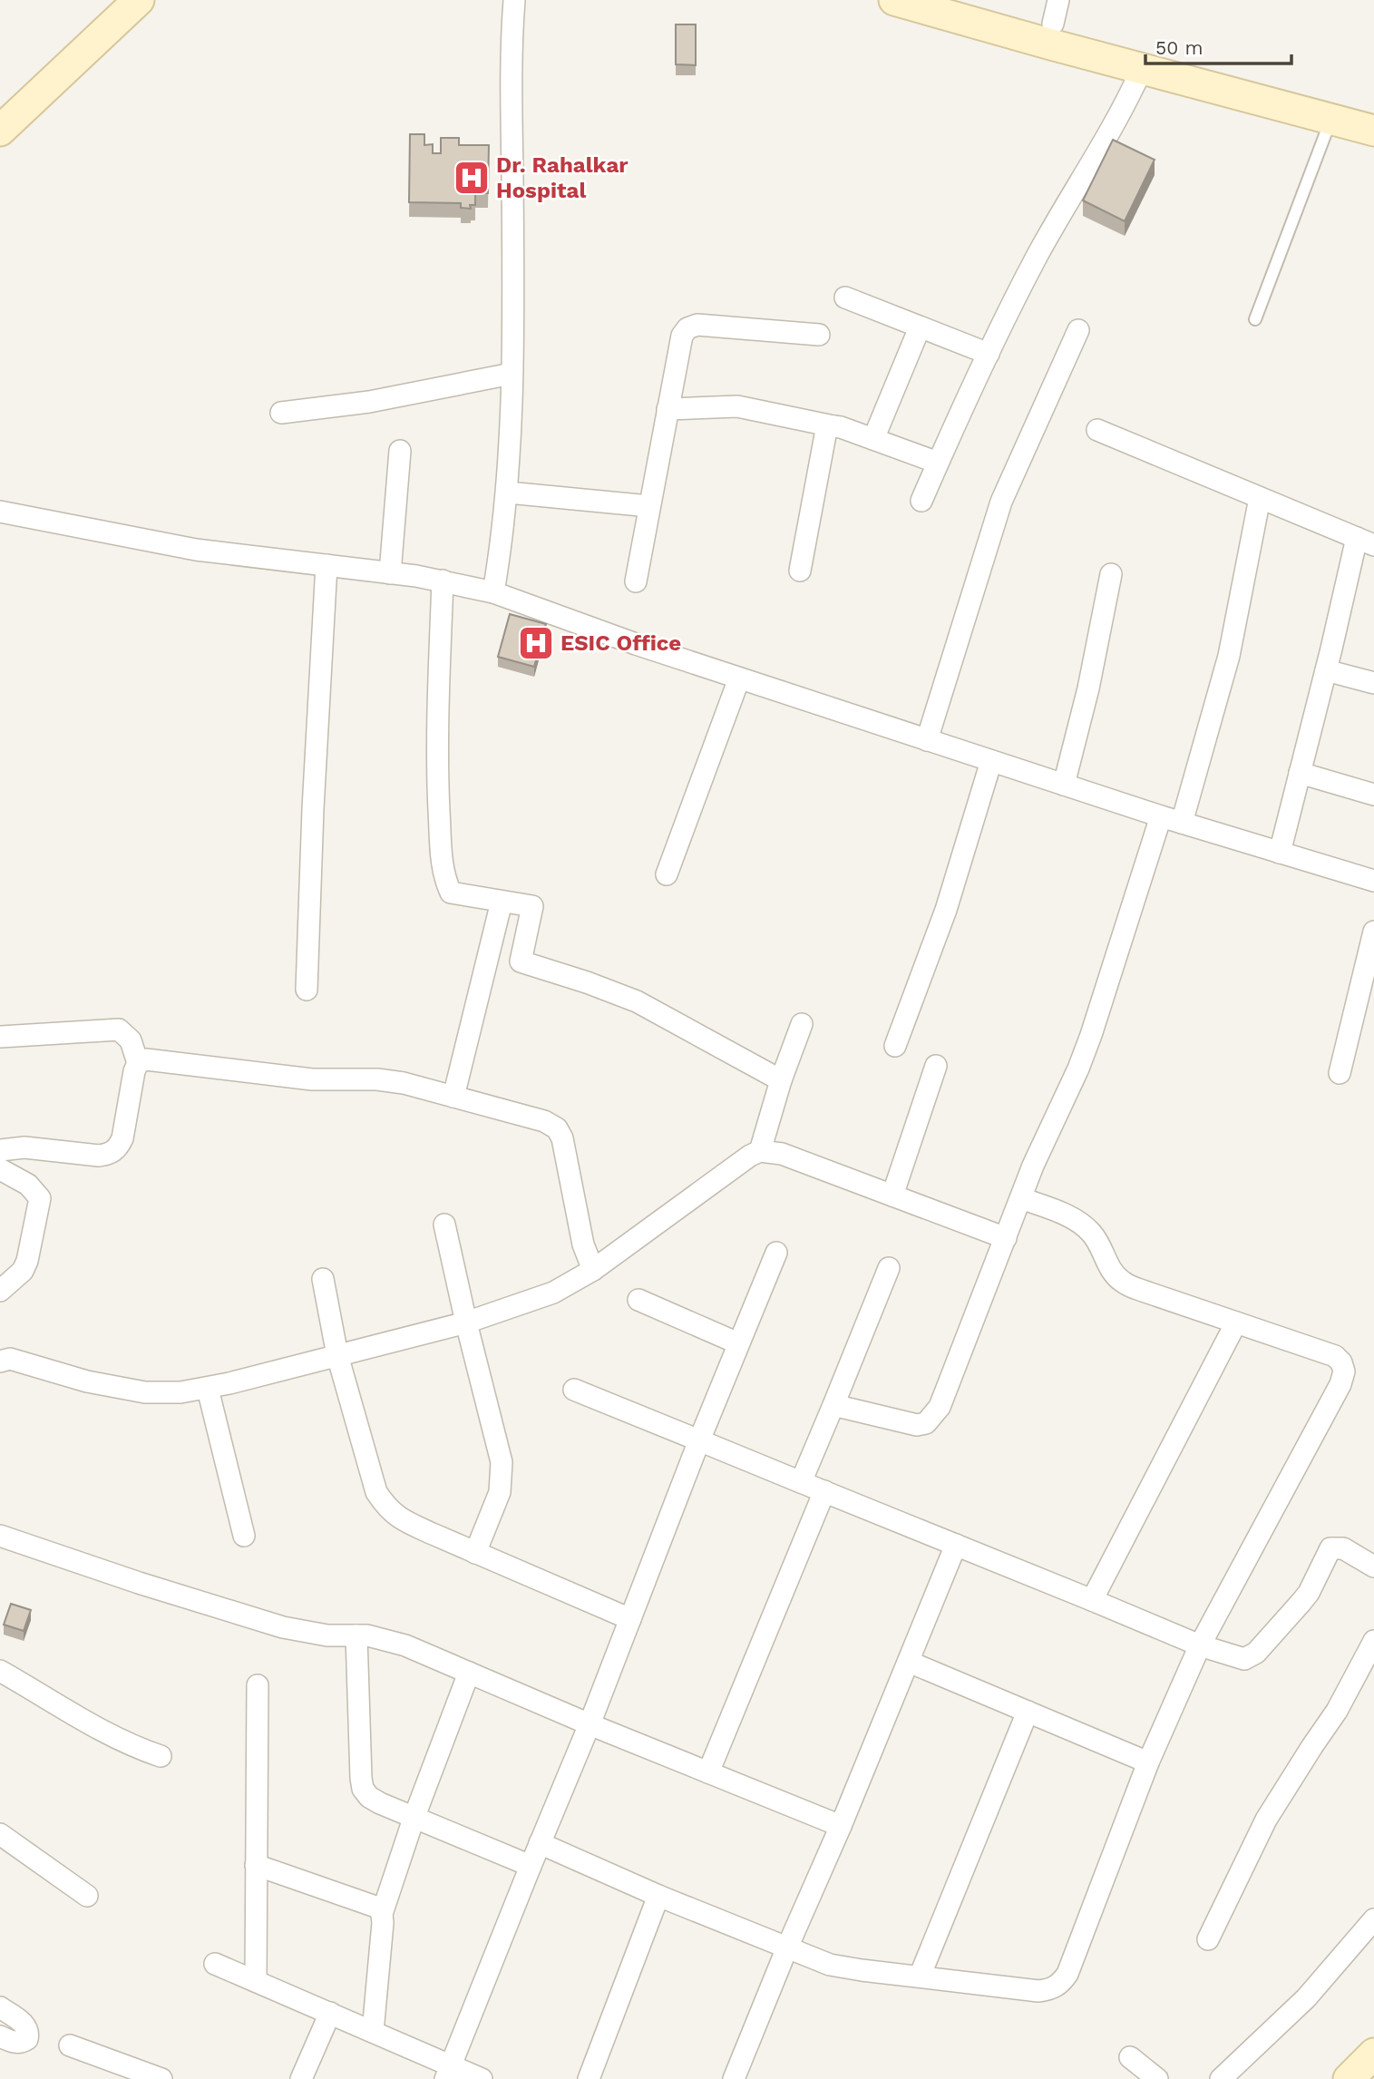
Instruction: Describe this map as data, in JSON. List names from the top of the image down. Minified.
{"places":{"hospital":["Dr. Rahalkar Hospital","ESIC Office"]},"scale_bar":"50 m"}
